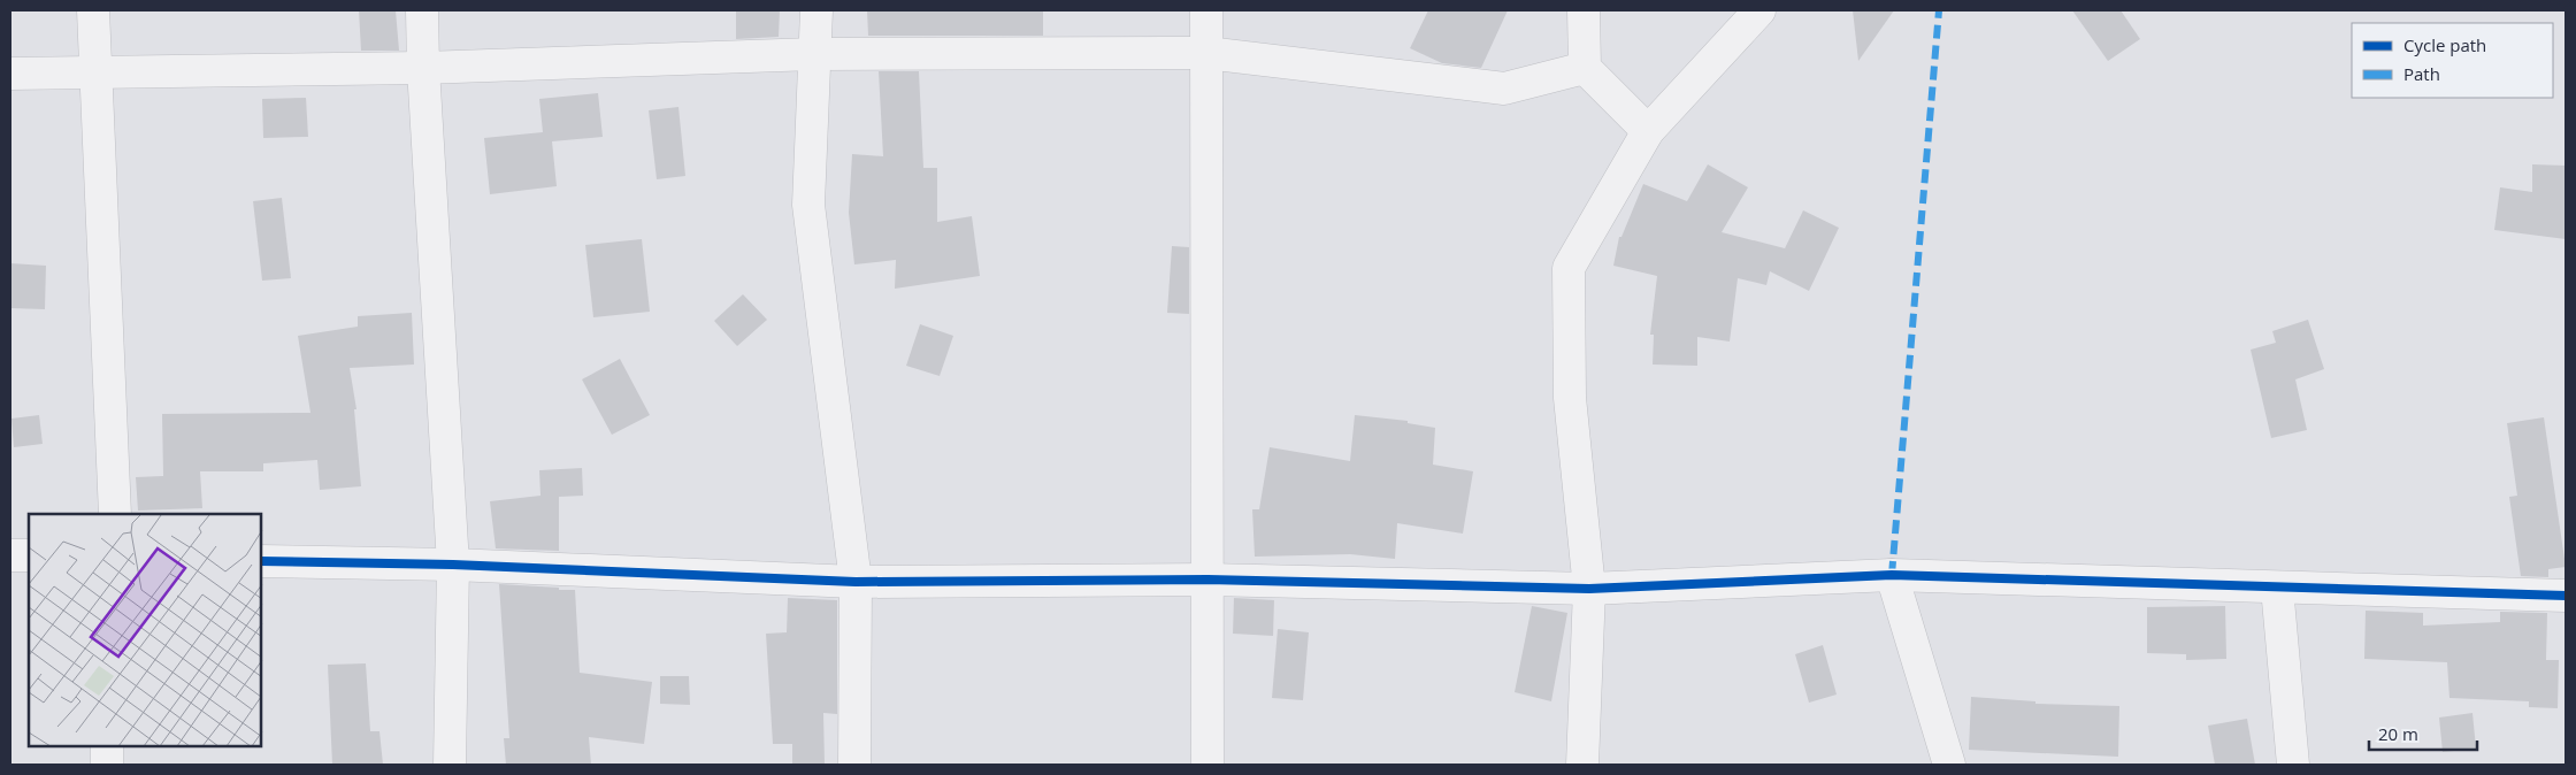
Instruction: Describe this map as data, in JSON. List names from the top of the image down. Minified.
{"legend":["Cycle path","Path"],"scale_bar":"20 m"}
